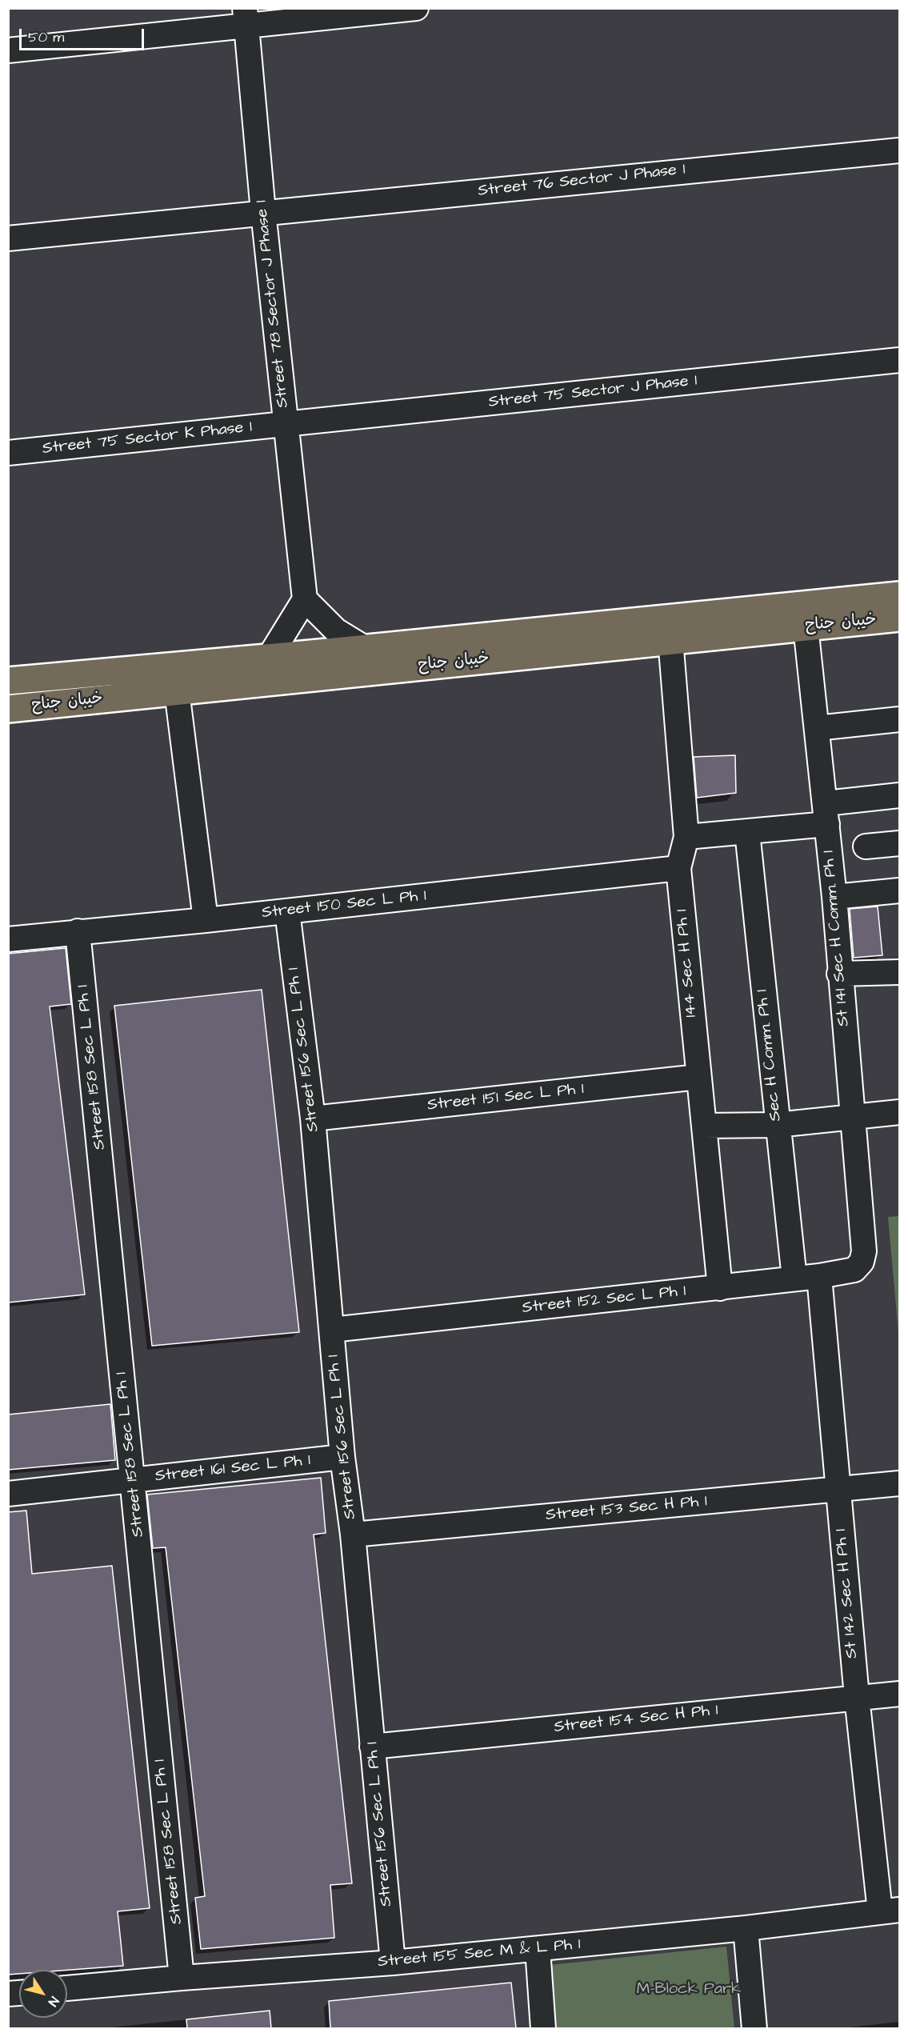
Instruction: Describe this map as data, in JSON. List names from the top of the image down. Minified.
{"streets":{"main road":["خیبان جناح"],"street":["Street 76 Sector J Phase 1","Street 78 Sector J Phase 1","Street 75 Sector J Phase 1","Street 75 Sector K Phase 1","Street 150 Sec L Ph 1","St 141 Sec H Comm. Ph 1","144 Sec H Ph 1","Street 156 Sec L Ph 1","Sec H Comm. Ph 1","Street 158 Sec L Ph 1","Street 151 Sec L Ph 1","Street 152 Sec L Ph 1","Street 161 Sec L Ph 1","Street 153 Sec H Ph 1","St 142 Sec H Ph 1","Street 154 Sec H Ph 1","Street 155 Sec M & L Ph 1"]},"crossings":[["Street 76 Sector J Phase 1","Street 78 Sector J Phase 1"],["Street 78 Sector J Phase 1","Street 75 Sector J Phase 1"],["Street 78 Sector J Phase 1","Street 75 Sector K Phase 1"],["Street 75 Sector J Phase 1","Street 75 Sector K Phase 1"],["خیبان جناح","St 141 Sec H Comm. Ph 1"],["خیبان جناح","144 Sec H Ph 1"],["Street 150 Sec L Ph 1","144 Sec H Ph 1"],["Street 150 Sec L Ph 1","Street 156 Sec L Ph 1"],["Street 150 Sec L Ph 1","Street 158 Sec L Ph 1"],["St 141 Sec H Comm. Ph 1","Street 152 Sec L Ph 1"],["144 Sec H Ph 1","Street 151 Sec L Ph 1"],["144 Sec H Ph 1","Street 152 Sec L Ph 1"],["Street 156 Sec L Ph 1","Street 151 Sec L Ph 1"],["Street 156 Sec L Ph 1","Street 152 Sec L Ph 1"],["Street 156 Sec L Ph 1","Street 161 Sec L Ph 1"],["Street 156 Sec L Ph 1","Street 153 Sec H Ph 1"],["Street 156 Sec L Ph 1","Street 154 Sec H Ph 1"],["Street 156 Sec L Ph 1","Street 155 Sec M & L Ph 1"],["Sec H Comm. Ph 1","Street 152 Sec L Ph 1"],["Street 158 Sec L Ph 1","Street 161 Sec L Ph 1"],["Street 158 Sec L Ph 1","Street 155 Sec M & L Ph 1"],["Street 152 Sec L Ph 1","St 142 Sec H Ph 1"],["Street 153 Sec H Ph 1","St 142 Sec H Ph 1"],["St 142 Sec H Ph 1","Street 154 Sec H Ph 1"],["St 142 Sec H Ph 1","Street 155 Sec M & L Ph 1"]],"parks":["M-Block Park"],"scale_bar":"50 m","north":"bottom right"}
